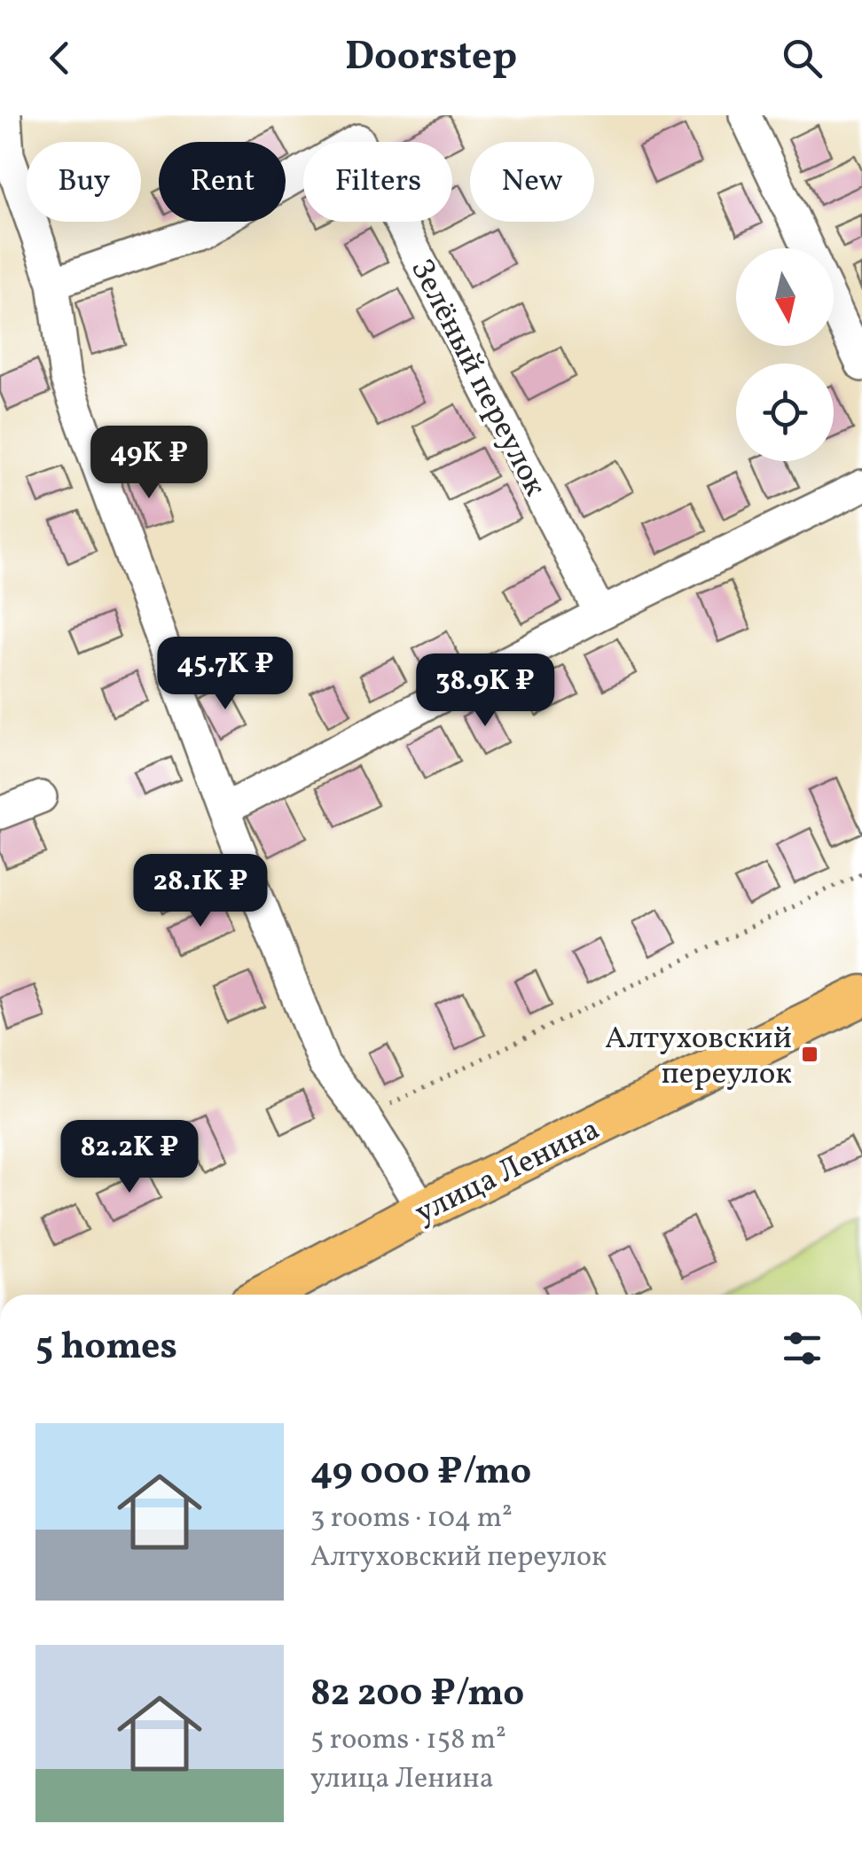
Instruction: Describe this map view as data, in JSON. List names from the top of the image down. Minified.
{"streets":{"main road":["улица Ленина"],"street":["Зелёный переулок"]},"places":{"transit":["Алтуховский переулок"]},"north":"bottom","page":{"header":"Doorstep","chip":["Buy","Rent","Filters","New"],"price":["49K ₽","45.7K ₽","38.9K ₽","28.1K ₽","82.2K ₽"],"heading":"5 homes","list":[{"name":"49 000 ₽/mo","note":"3 rooms · 104 m² · Алтуховский переулок"},{"name":"82 200 ₽/mo","note":"5 rooms · 158 m² · улица Ленина"}]}}
